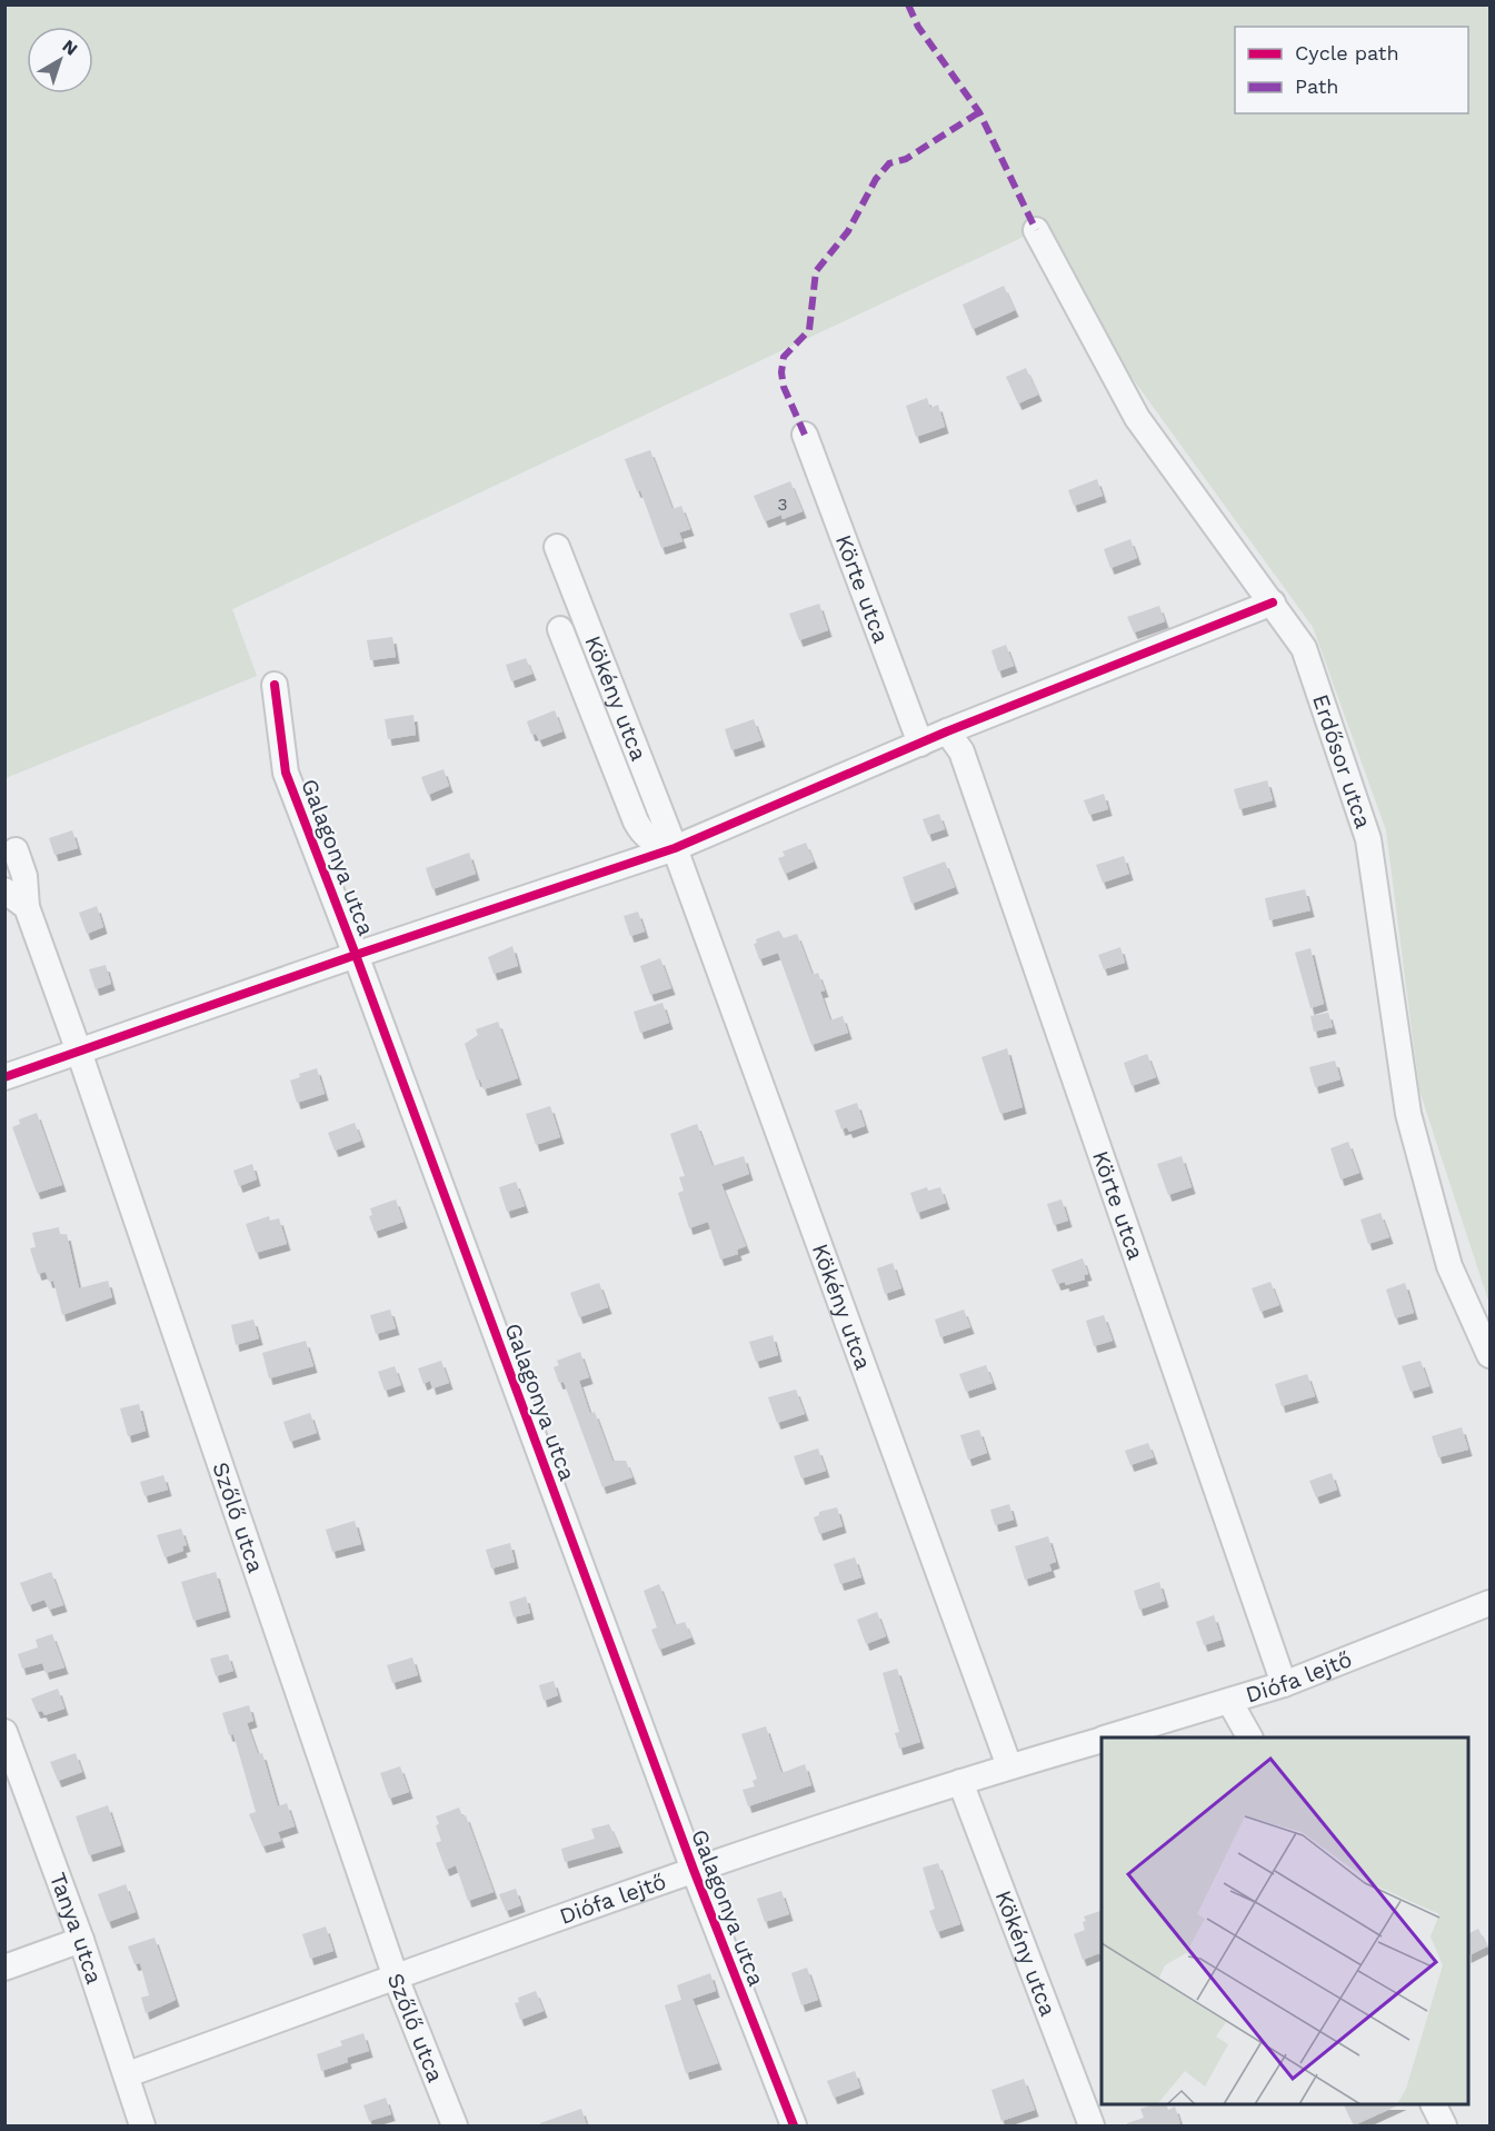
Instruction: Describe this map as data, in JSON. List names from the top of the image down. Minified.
{"streets":{"street":["Körte utca","Kökény utca","Erdősor utca","Galagonya utca","Szőlő utca","Diófa lejtő","Tanya utca"]},"crossings":[["Körte utca","Diófa lejtő"],["Kökény utca","Diófa lejtő"],["Galagonya utca","Diófa lejtő"],["Szőlő utca","Diófa lejtő"],["Diófa lejtő","Tanya utca"]],"house_numbers":["3"],"legend":["Cycle path","Path"],"north":"top right"}
